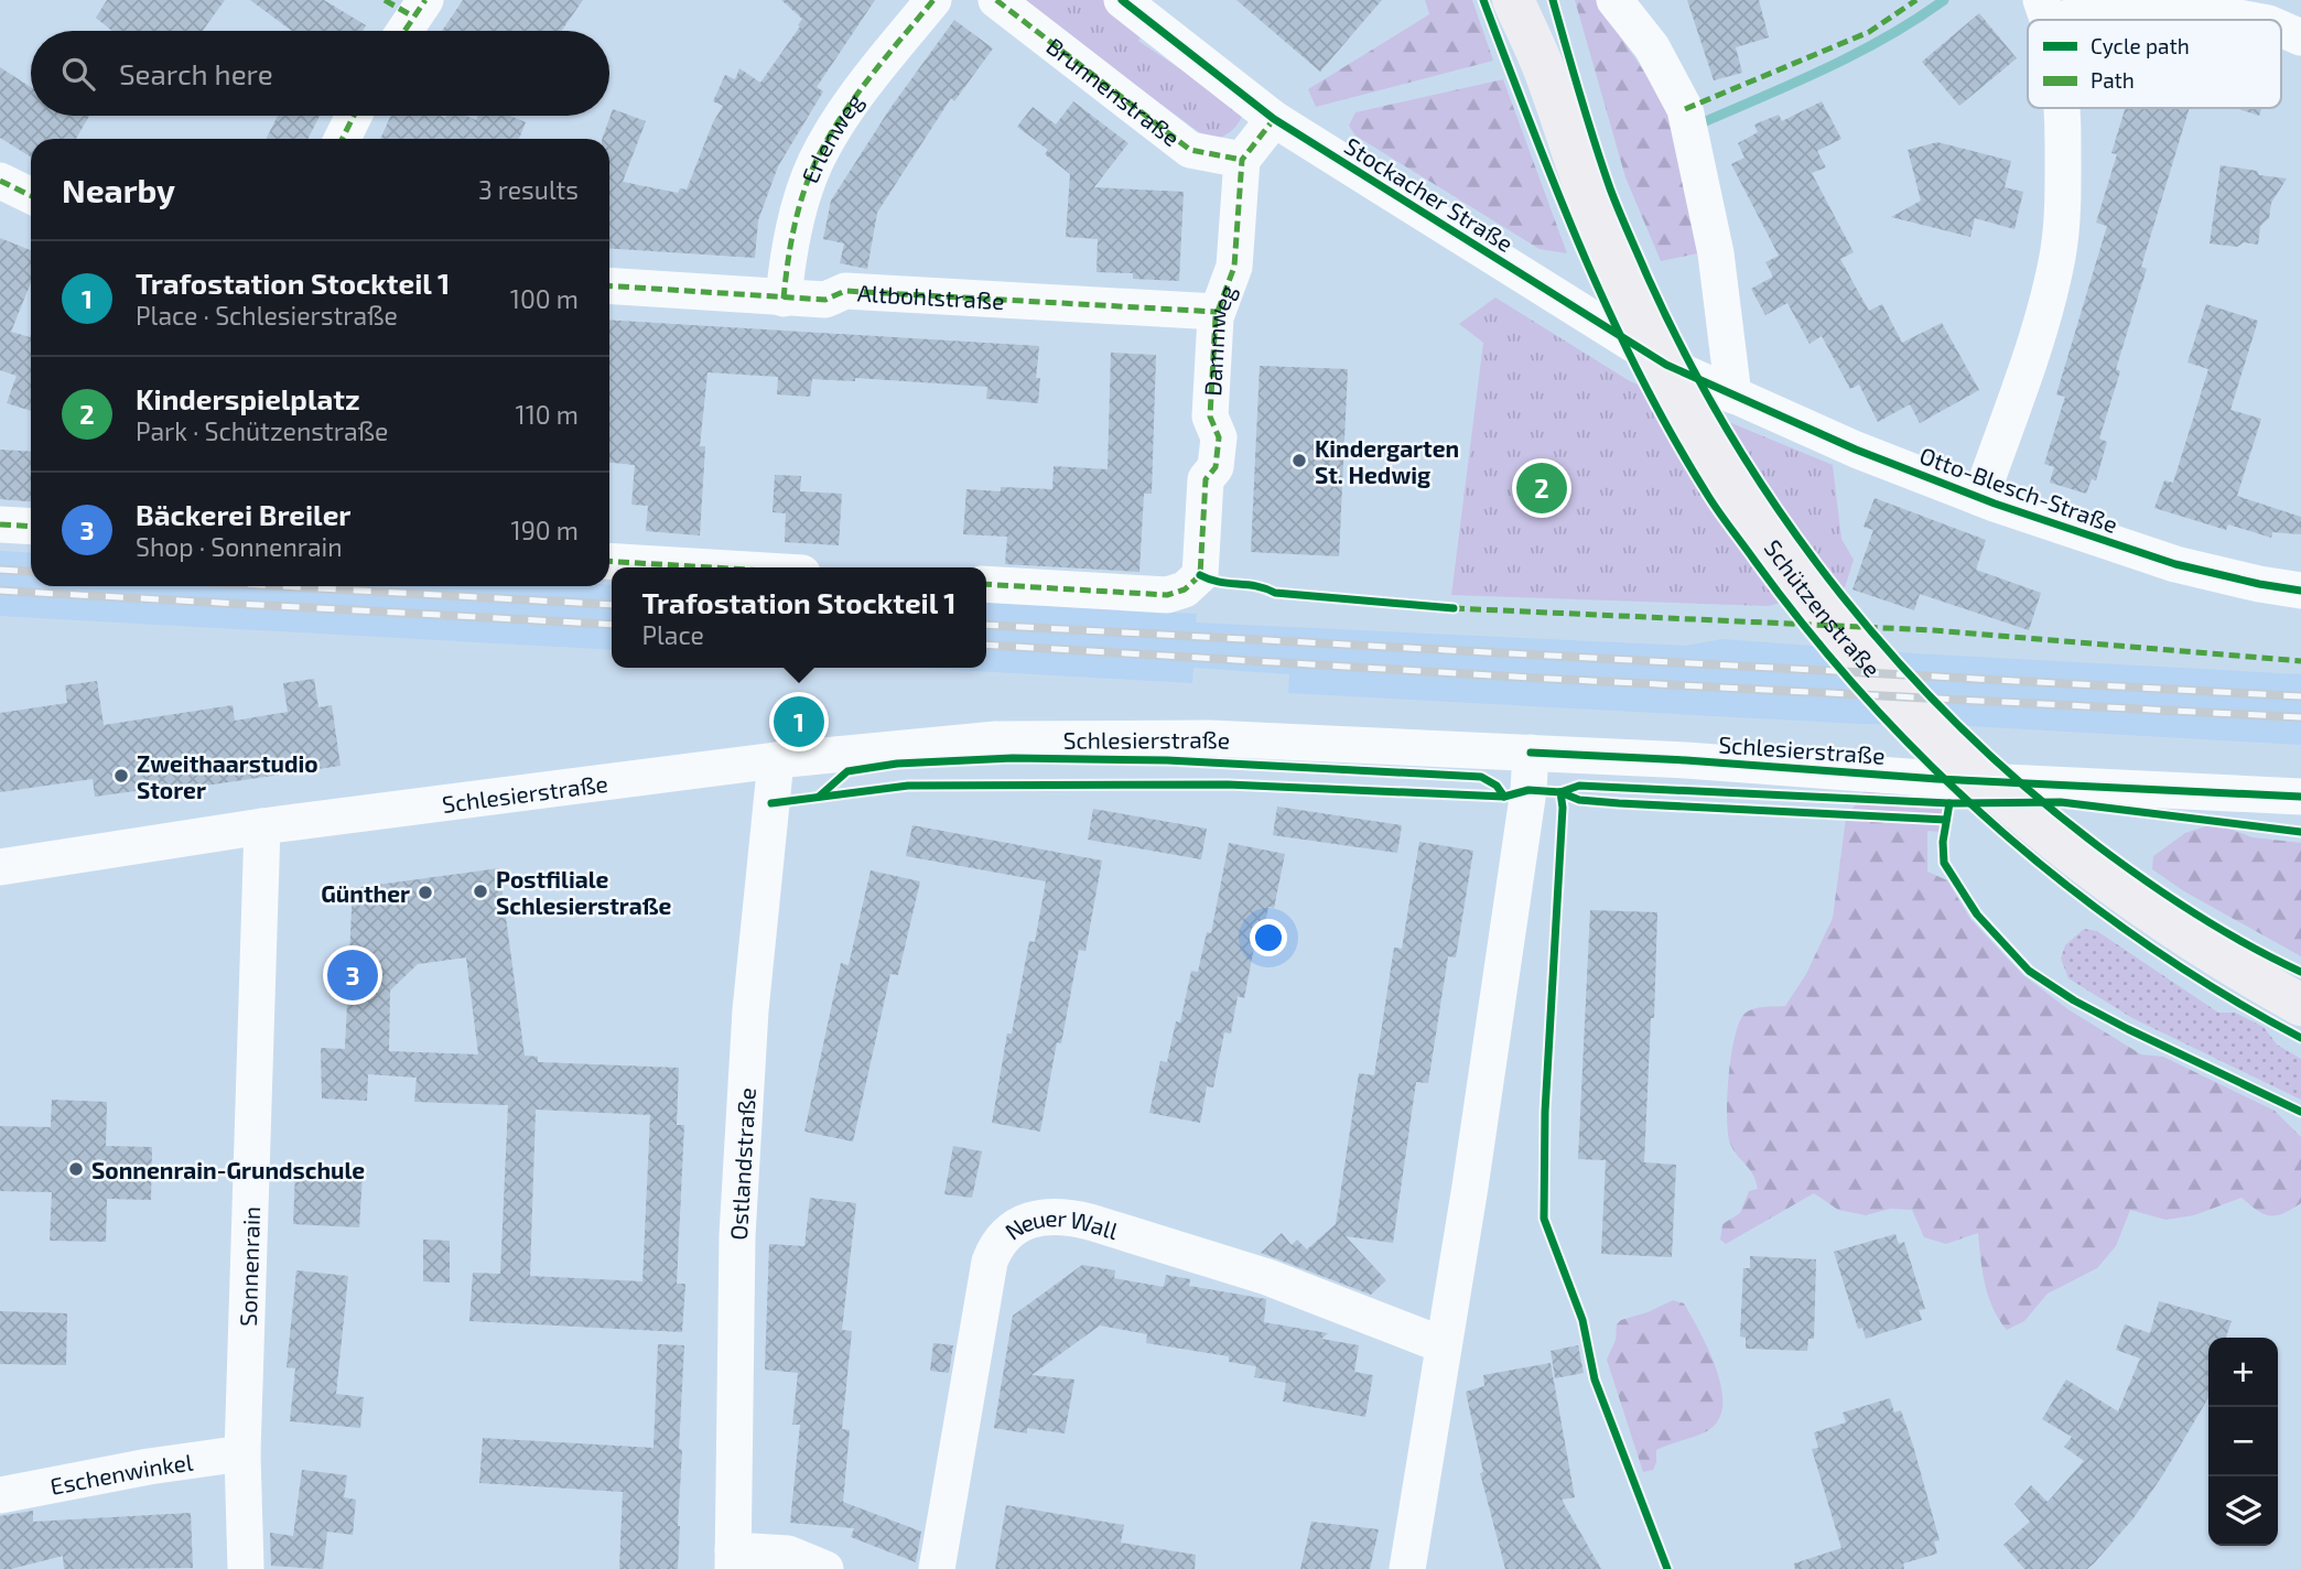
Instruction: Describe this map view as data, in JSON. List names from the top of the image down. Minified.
{"streets":{"main road":["Schützenstraße"],"street":["Brunnenstraße","Erlenweg","Stockacher Straße","Altbohlstraße","Dammweg","Otto-Blesch-Straße","Schlesierstraße","Ostlandstraße","Neuer Wall","Sonnenrain","Eschenwinkel"]},"crossings":[["Brunnenstraße","Dammweg"],["Erlenweg","Altbohlstraße"],["Stockacher Straße","Otto-Blesch-Straße"],["Altbohlstraße","Dammweg"],["Schlesierstraße","Ostlandstraße"],["Schlesierstraße","Sonnenrain"],["Sonnenrain","Eschenwinkel"]],"places":["Kindergarten St. Hedwig","Zweithaarstudio Storer","Postfiliale Schlesierstraße","Günther","Sonnenrain-Grundschule"],"legend":["Cycle path","Path"],"page":{"search":"Search here","heading":["Nearby","3 results"],"list":[{"mark":"1","name":"Trafostation Stockteil 1","note":"Place · Schlesierstraße","value":"100 m"},{"mark":"2","name":"Kinderspielplatz","note":"Park · Schützenstraße","value":"110 m"},{"mark":"3","name":"Bäckerei Breiler","note":"Shop · Sonnenrain","value":"190 m"}],"pins":["2","1","3"],"popup":["Trafostation Stockteil 1","Place"],"map_buttons":["+","−"]}}
